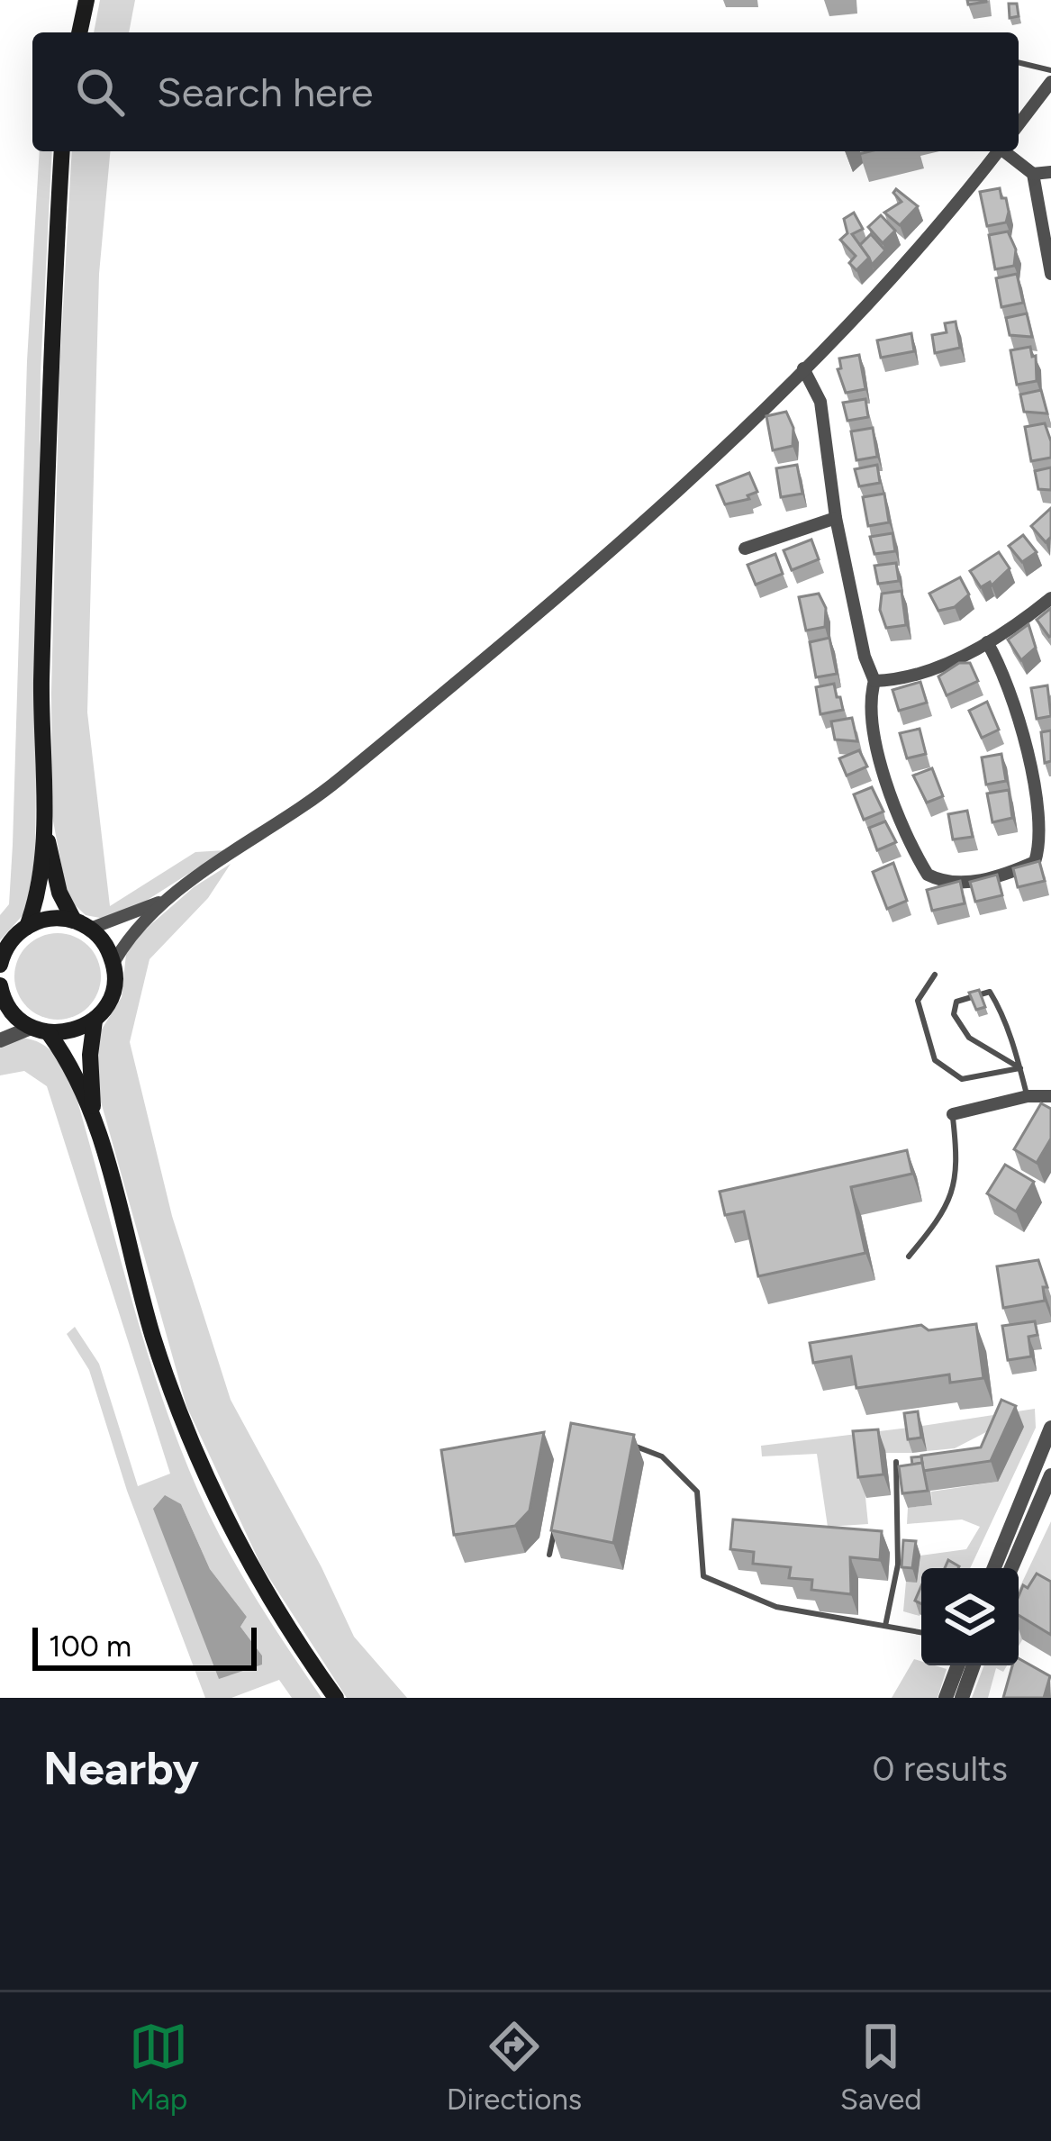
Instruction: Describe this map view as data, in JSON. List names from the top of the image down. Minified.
{"scale_bar":"100 m","page":{"search":"Search here","scale":"100 m","heading":["Nearby","0 results"],"nav":["Map","Directions","Saved"]}}
